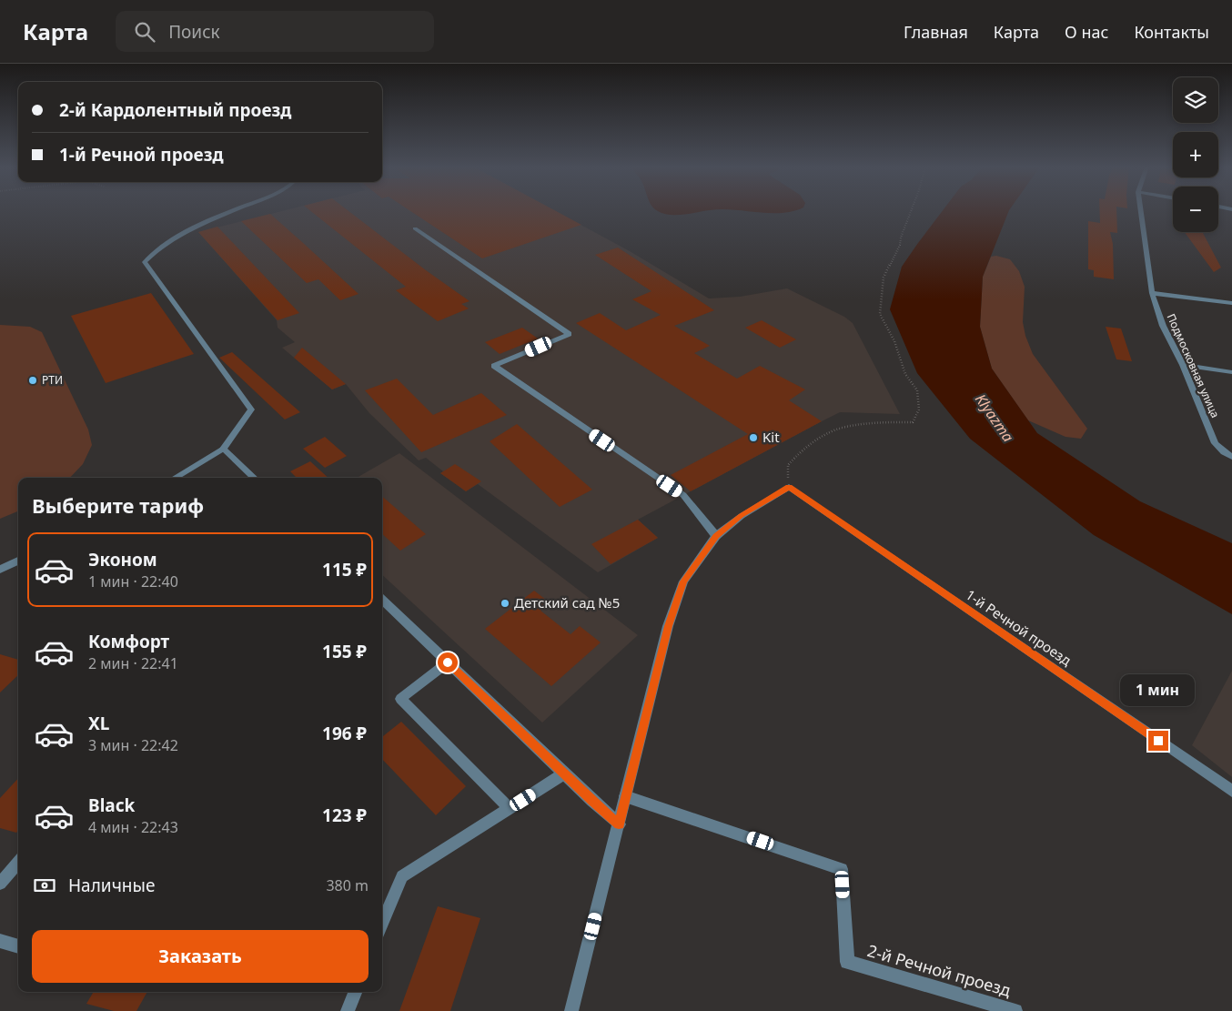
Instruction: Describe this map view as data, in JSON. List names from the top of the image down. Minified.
{"streets":{"street":["Подмосковная улица","1-й Речной проезд","2-й Речной проезд"]},"water":["Klyazma"],"places":["РТИ","Kit","Детский сад №5"],"page":{"header":"Карта","search":"Поиск","nav":["Главная","Карта","О нас","Контакты"],"map_buttons":["+","−"],"banner":["2-й Кардолентный проезд","1-й Речной проезд"],"heading":"Выберите тариф","list":[{"name":"Эконом","note":"1 мин · 22:40","value":"115 ₽"},{"name":"Комфорт","note":"2 мин · 22:41","value":"155 ₽"},{"name":"XL","note":"3 мин · 22:42","value":"196 ₽"},{"name":"Black","note":"4 мин · 22:43","value":"123 ₽"}],"bubble":"1 мин","pay":["Наличные","380 m"],"buttons":"Заказать"}}
